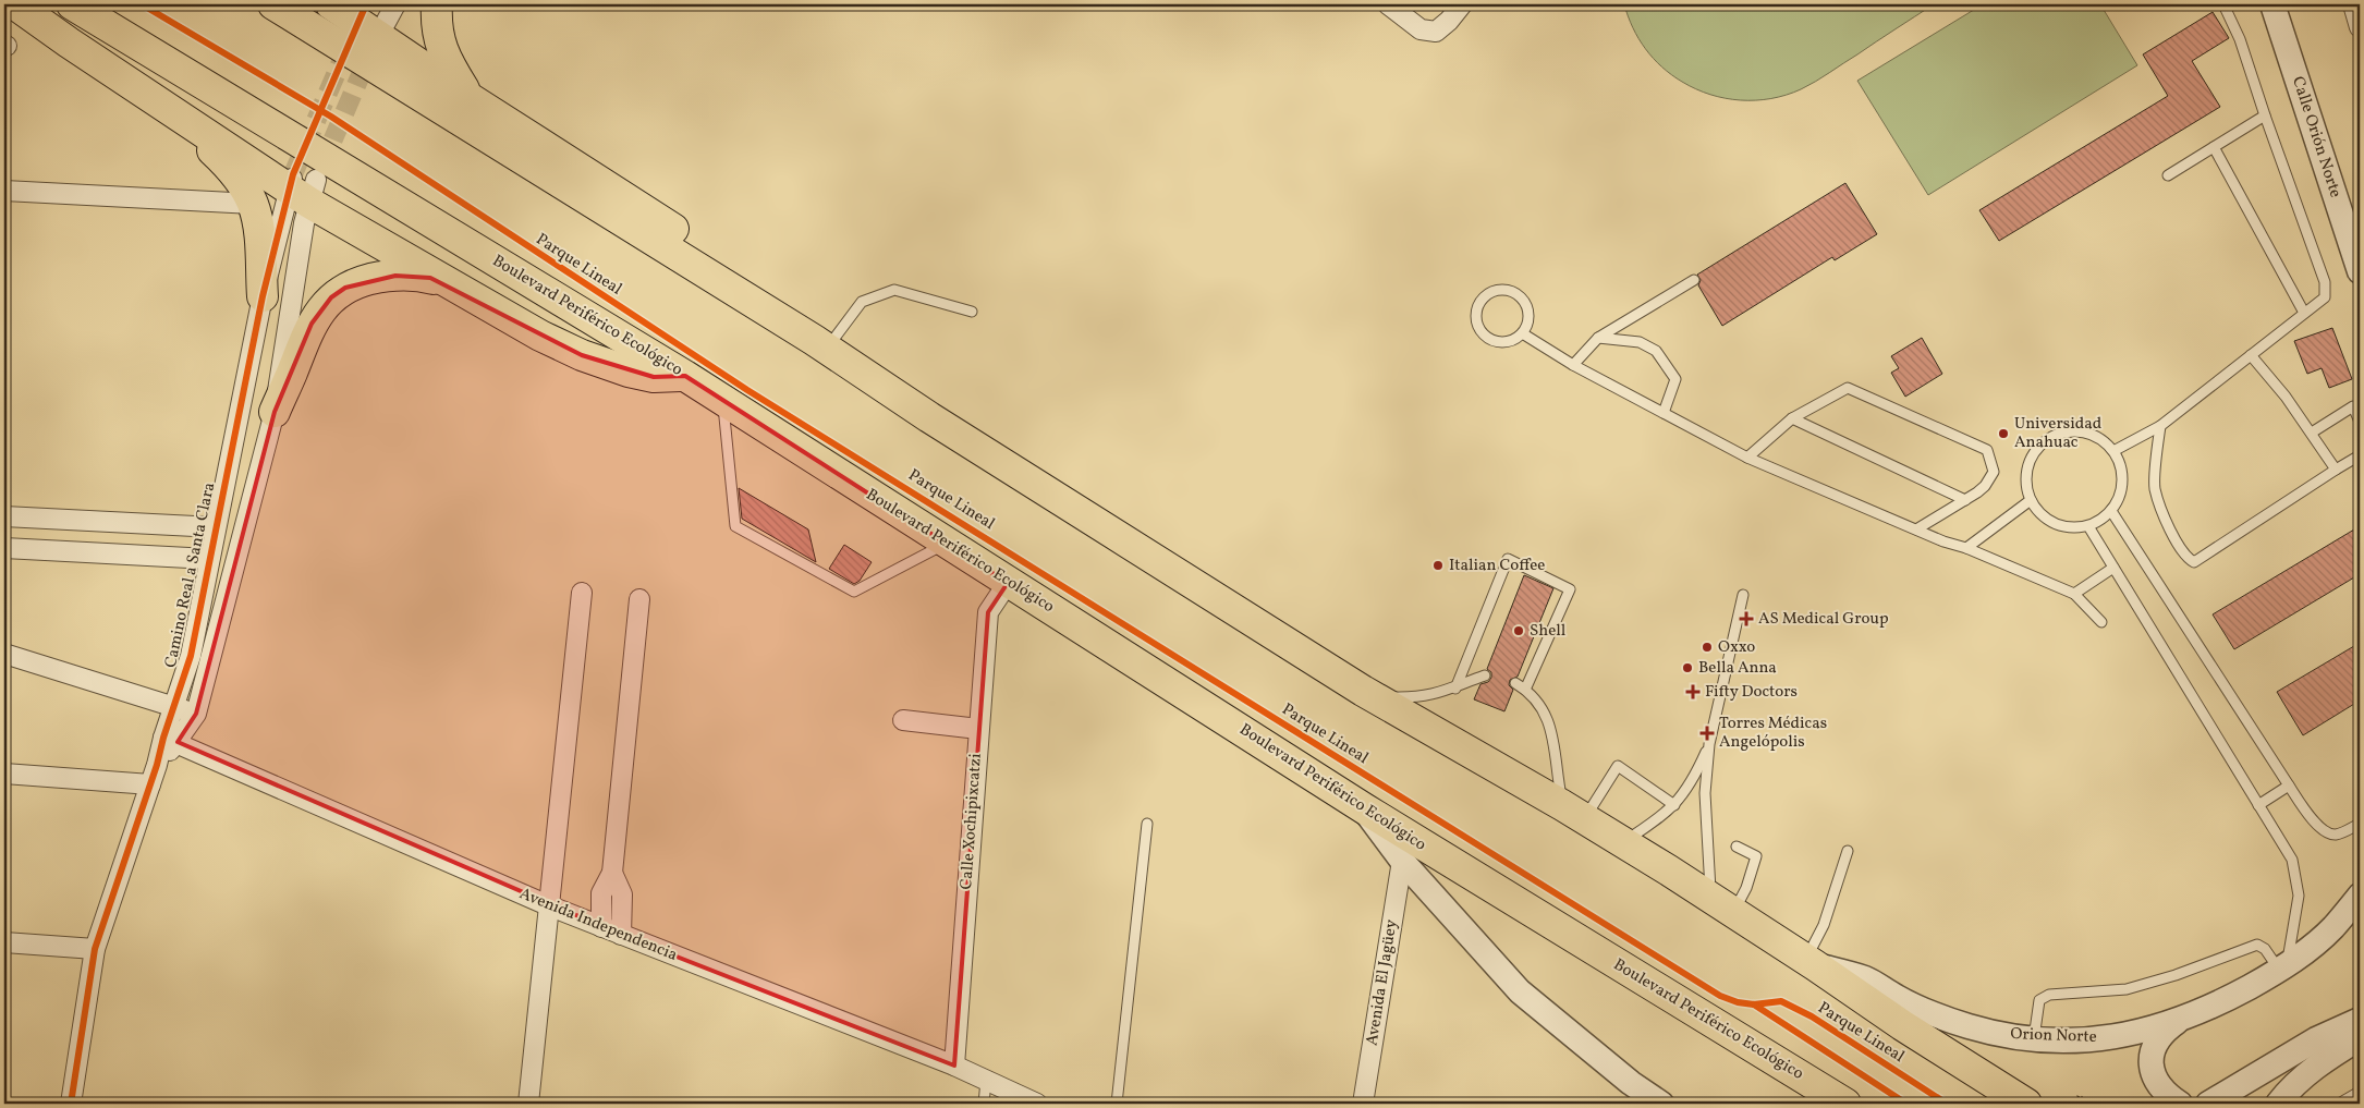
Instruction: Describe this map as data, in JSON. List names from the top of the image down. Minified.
{"streets":{"highway":["Boulevard Periférico Ecológico"],"street":["Calle Orión Norte","Camino Real a Santa Clara","Calle Xochipixcatzi","Avenida Independencia","Avenida El Jagüey","Orion Norte"],"cycle path":["Parque Lineal"]},"crossings":[["Boulevard Periférico Ecológico","Calle Xochipixcatzi"],["Camino Real a Santa Clara","Avenida Independencia"],["Calle Xochipixcatzi","Avenida Independencia"]],"places":{"other":["Universidad Anahuac","Italian Coffee","Shell","Oxxo","Bella Anna"],"health":["AS Medical Group","Fifty Doctors","Torres Médicas Angelópolis"]}}
